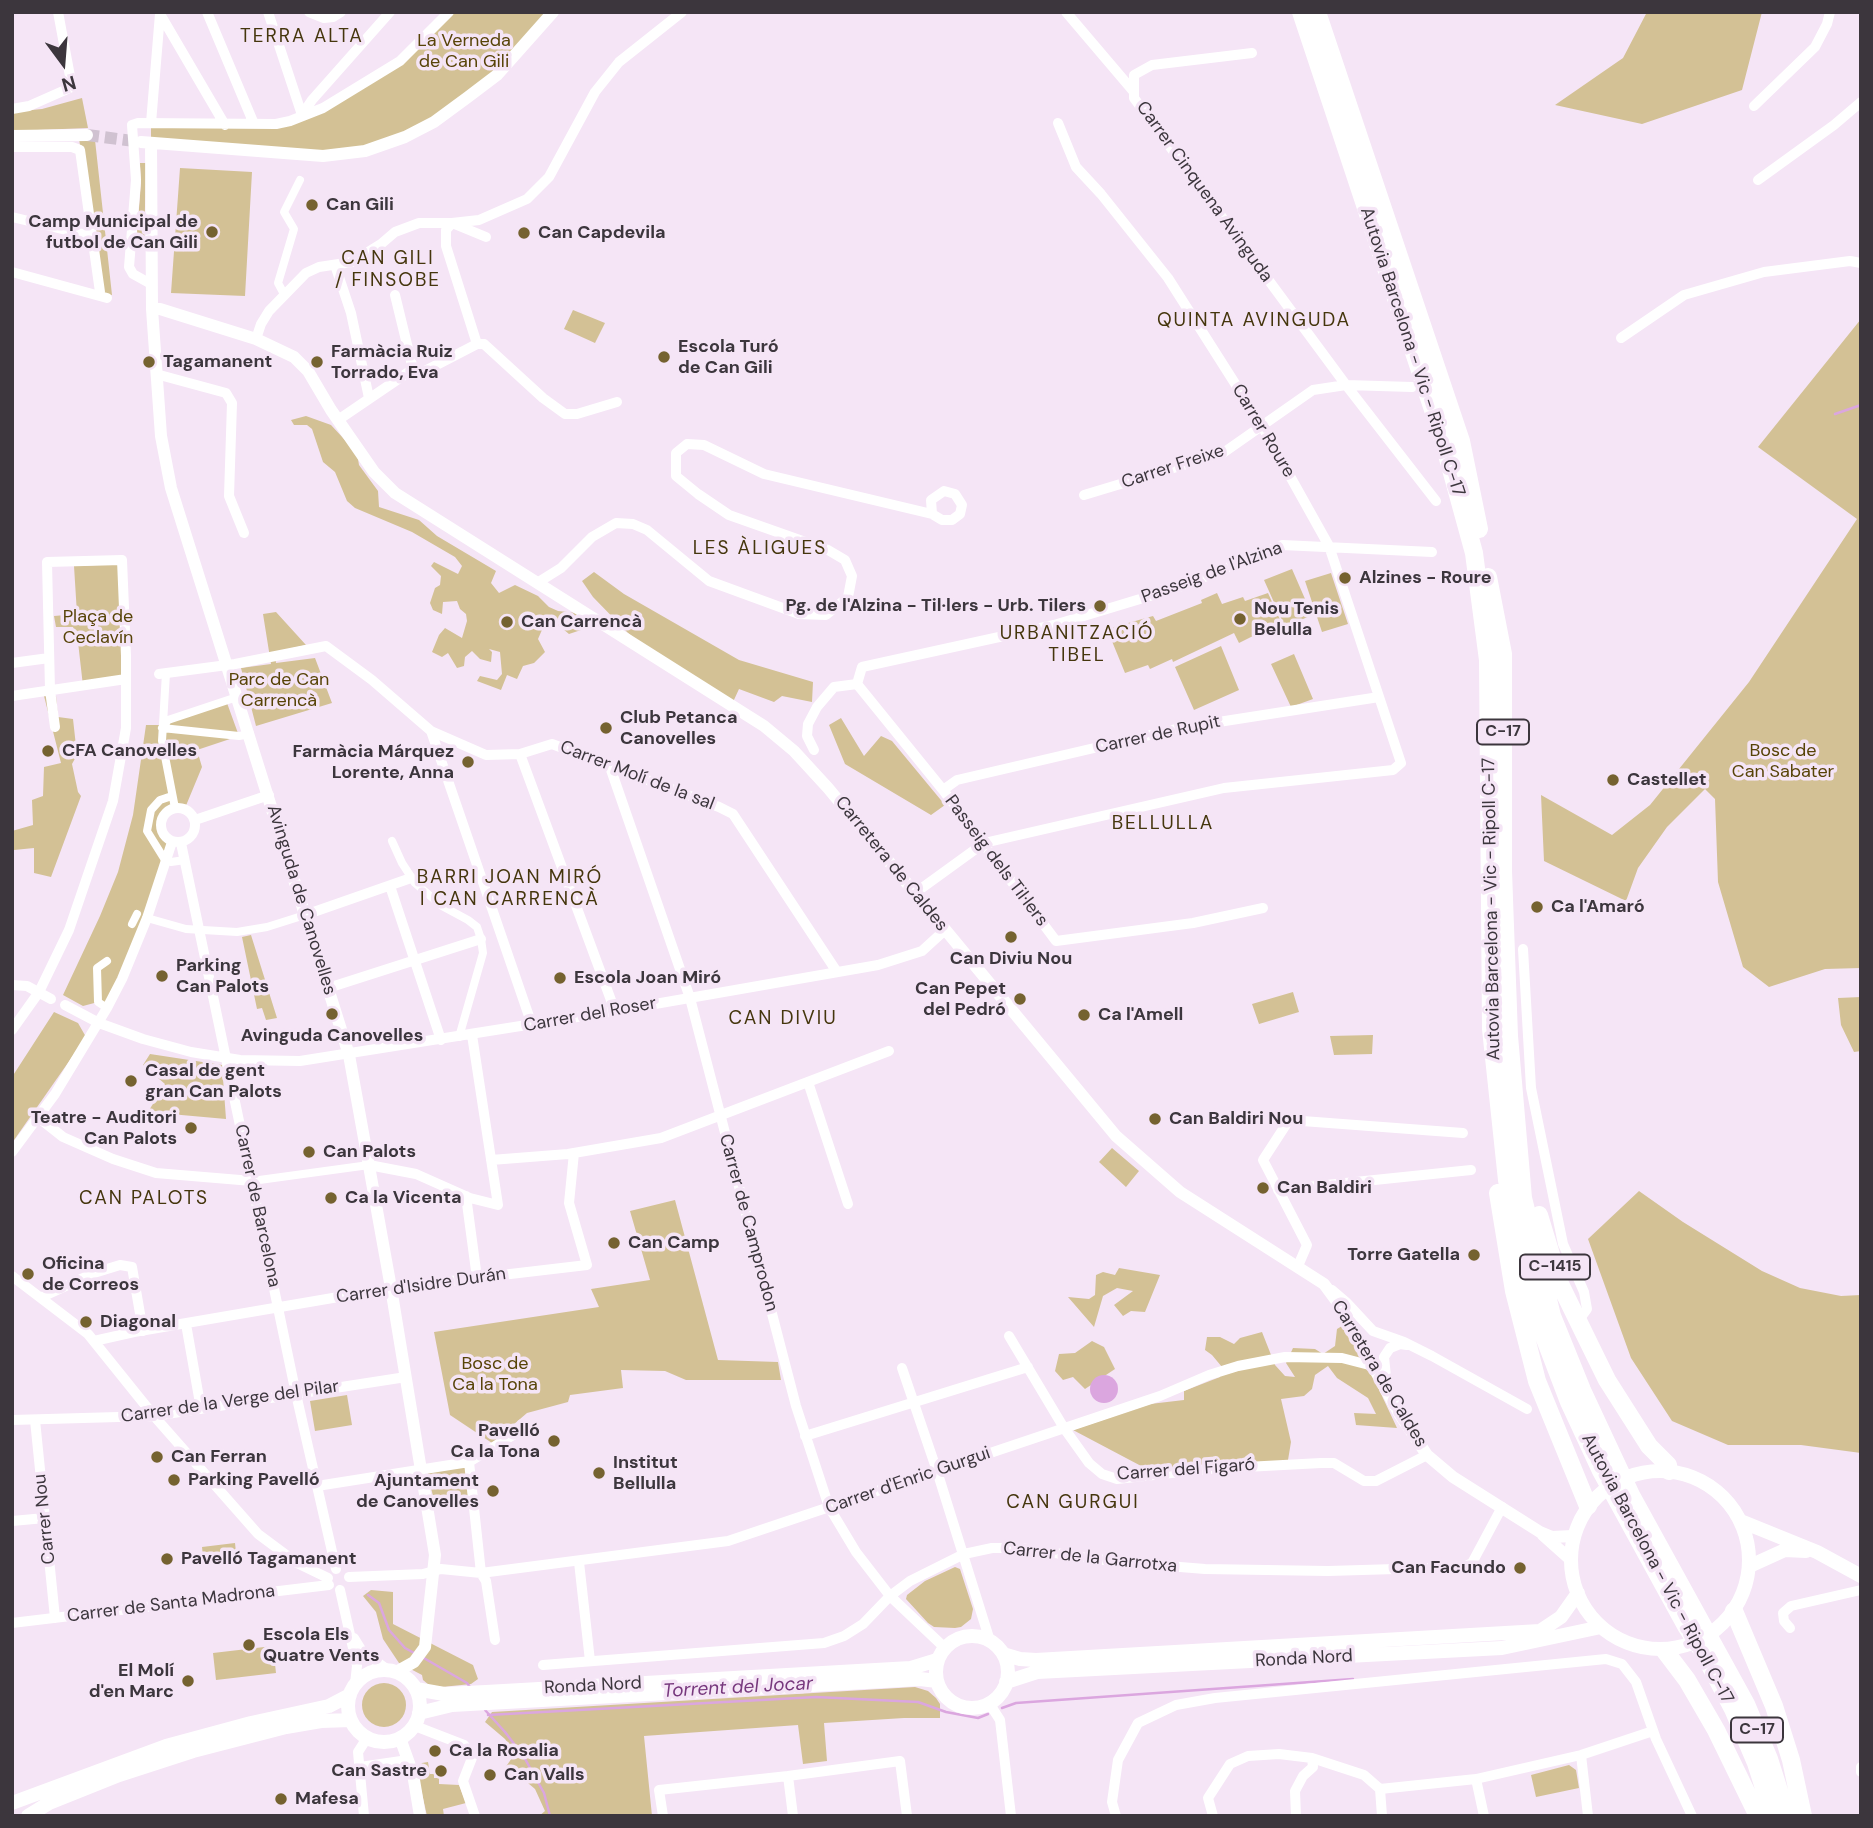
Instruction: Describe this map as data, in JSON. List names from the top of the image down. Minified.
{"streets":{"highway":["Autovia Barcelona - Vic - Ripoll C-17","C-17","C-1415"],"main road":["Ronda Nord"],"street":["Carrer Cinquena Avinguda","Carrer Roure","Carrer Freixe","Passeig de l'Alzina","Carrer de Rupit","Carrer Molí de la sal","Passeig dels Til·lers","Carretera de Caldes","Avinguda de Canovelles","Carrer del Roser","Carrer de Barcelona","Carrer de Camprodon","Carrer d'Isidre Durán","Carrer de la Verge del Pilar","Carrer del Figaró","Carrer d'Enric Gurgui","Carrer Nou","Carrer de la Garrotxa","Carrer de Santa Madrona"]},"crossings":[["Carrer Cinquena Avinguda","Carrer Freixe"],["Autovia Barcelona - Vic - Ripoll C-17","C-1415"],["Carrer Roure","Carrer Freixe"],["Carrer Roure","Passeig de l'Alzina"],["Carrer Roure","Carrer de Rupit"],["Carrer Roure","Passeig dels Til·lers"],["Passeig de l'Alzina","Passeig dels Til·lers"],["Carrer de Rupit","Passeig dels Til·lers"],["Carrer Molí de la sal","Avinguda de Canovelles"],["Carrer Molí de la sal","Carrer del Roser"],["Carrer Molí de la sal","Carrer de Camprodon"],["Carretera de Caldes","Avinguda de Canovelles"],["Carretera de Caldes","Carrer del Roser"],["Carretera de Caldes","C-1415"],["Carretera de Caldes","Carrer del Figaró"],["Carretera de Caldes","Carrer d'Enric Gurgui"],["Carretera de Caldes","Carrer de la Garrotxa"],["Carretera de Caldes","Ronda Nord"],["Avinguda de Canovelles","Carrer del Roser"],["Avinguda de Canovelles","Carrer d'Isidre Durán"],["Avinguda de Canovelles","Carrer de la Verge del Pilar"],["Avinguda de Canovelles","Carrer d'Enric Gurgui"],["Avinguda de Canovelles","Ronda Nord"],["Carrer del Roser","Carrer de Barcelona"],["Carrer del Roser","Carrer de Camprodon"],["Carrer de Barcelona","Carrer d'Isidre Durán"],["Carrer de Barcelona","Carrer de la Verge del Pilar"],["Carrer de Barcelona","Carrer d'Enric Gurgui"],["Carrer de Barcelona","Carrer de Santa Madrona"],["Carrer de Camprodon","Carrer d'Enric Gurgui"],["Carrer de Camprodon","Carrer de la Garrotxa"],["Carrer de Camprodon","Ronda Nord"],["C-1415","Ronda Nord"],["Carrer de la Verge del Pilar","Carrer Nou"],["Carrer del Figaró","Carrer d'Enric Gurgui"],["Carrer d'Enric Gurgui","Carrer de Santa Madrona"],["Carrer Nou","Carrer de Santa Madrona"]],"districts":["TERRA ALTA","CAN GILI / FINSOBE","QUINTA AVINGUDA","LES ÀLIGUES","URBANITZACIÓ TIBEL","BELLULLA","BARRI JOAN MIRÓ I CAN CARRENCÀ","CAN DIVIU","CAN PALOTS","CAN GURGUI"],"water":["Torrent del Jocar"],"parks":["La Verneda de Can Gili","Plaça de Ceclavín","Parc de Can Carrencà","Bosc de Can Sabater","Bosc de Ca la Tona"],"places":["Can Gili","Camp Municipal de futbol de Can Gili","Can Capdevila","Escola Turó de Can Gili","Tagamanent","Farmàcia Ruiz Torrado, Eva","Alzines - Roure","Pg. de l'Alzina - Til·lers - Urb. Tilers","Nou Tenis Belulla","Can Carrencà","Club Petanca Canovelles","CFA Canovelles","Farmàcia Márquez Lorente, Anna","Castellet","Ca l'Amaró","Can Diviu Nou","Parking Can Palots","Escola Joan Miró","Can Pepet del Pedró","Avinguda Canovelles","Ca l'Amell","Casal de gent gran Can Palots","Can Baldiri Nou","Teatre - Auditori Can Palots","Can Palots","Can Baldiri","Ca la Vicenta","Can Camp","Torre Gatella","Oficina de Correos","Diagonal","Pavelló Ca la Tona","Can Ferran","Institut Bellulla","Parking Pavelló","Ajuntament de Canovelles","Pavelló Tagamanent","Can Facundo","Escola Els Quatre Vents","El Molí d'en Marc","Ca la Rosalia","Can Sastre","Can Valls","Mafesa"],"north":"bottom"}
